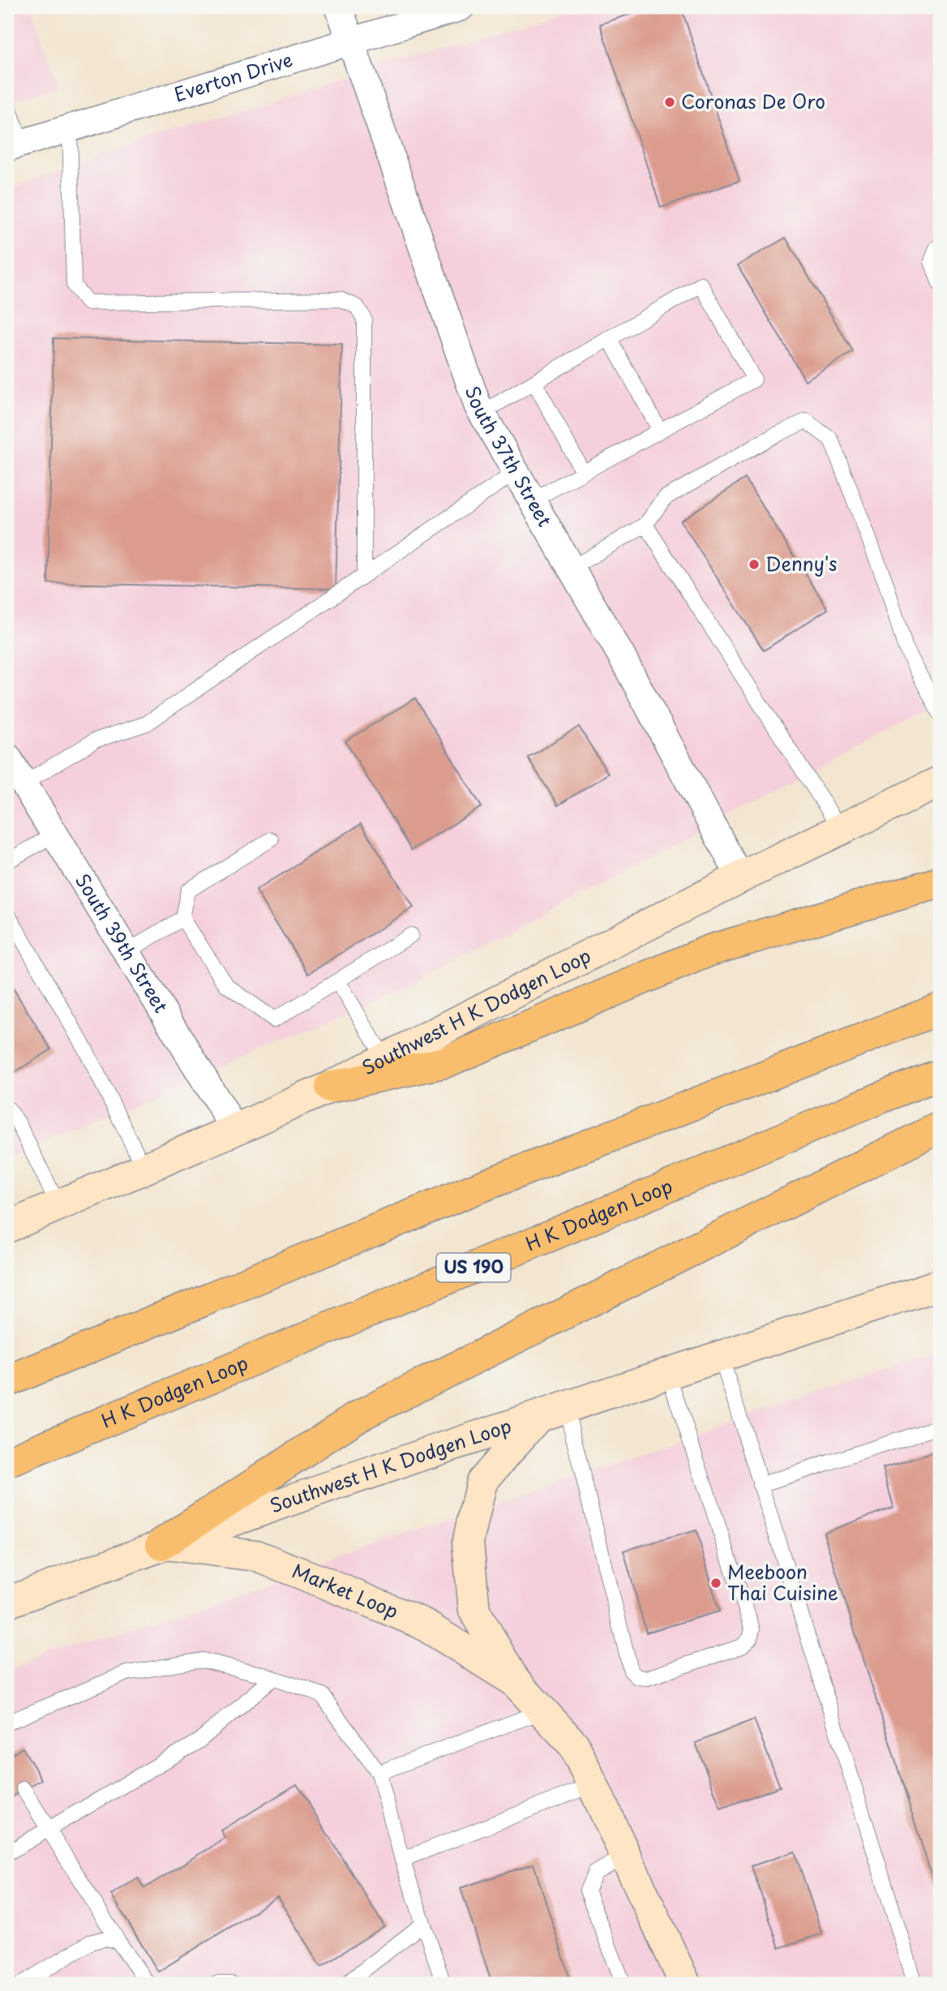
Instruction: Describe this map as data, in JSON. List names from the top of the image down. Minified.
{"streets":{"highway":["H K Dodgen Loop","US 190"],"main road":["Southwest H K Dodgen Loop","Market Loop"],"street":["Everton Drive","South 37th Street","South 39th Street"]},"crossings":[["Everton Drive","South 37th Street"],["South 37th Street","Southwest H K Dodgen Loop"],["South 39th Street","Southwest H K Dodgen Loop"],["Southwest H K Dodgen Loop","Market Loop"]],"places":["Coronas De Oro","Denny's","Meeboon Thai Cuisine"]}
